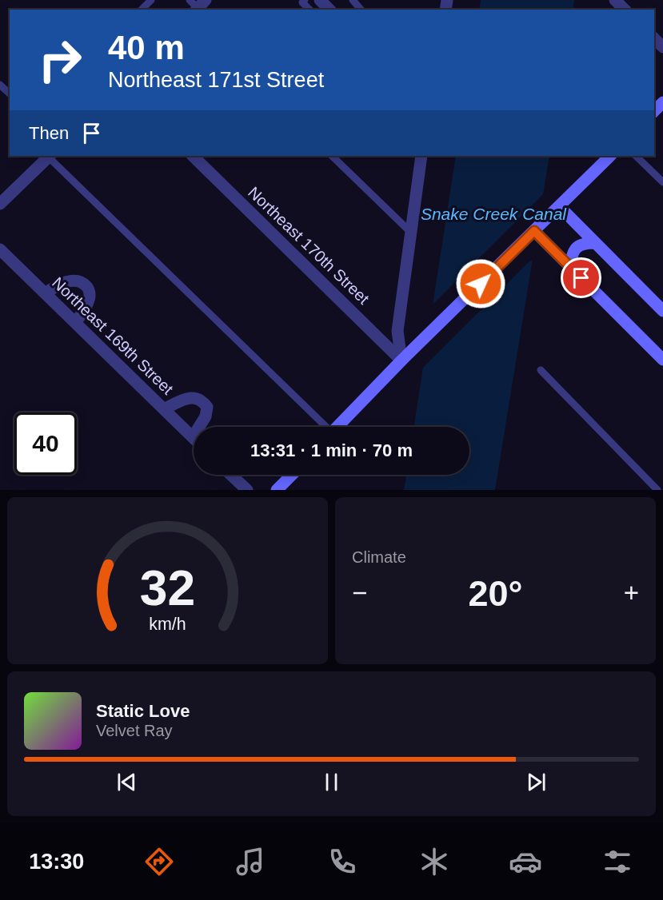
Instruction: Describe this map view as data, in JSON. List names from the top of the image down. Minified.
{"streets":{"street":["Northeast 170th Street","Northeast 169th Street"]},"water":["Snake Creek Canal"],"page":{"turn":["40 m","Northeast 171st Street"],"then":"Then","limit":"40","trip":"13:31 · 1 min · 70 m","tile":"Climate","heat":["−","20°","+"],"song":["Static Love","Velvet Ray"],"tabs":"13:30","gauge":["32","km/h"]}}
